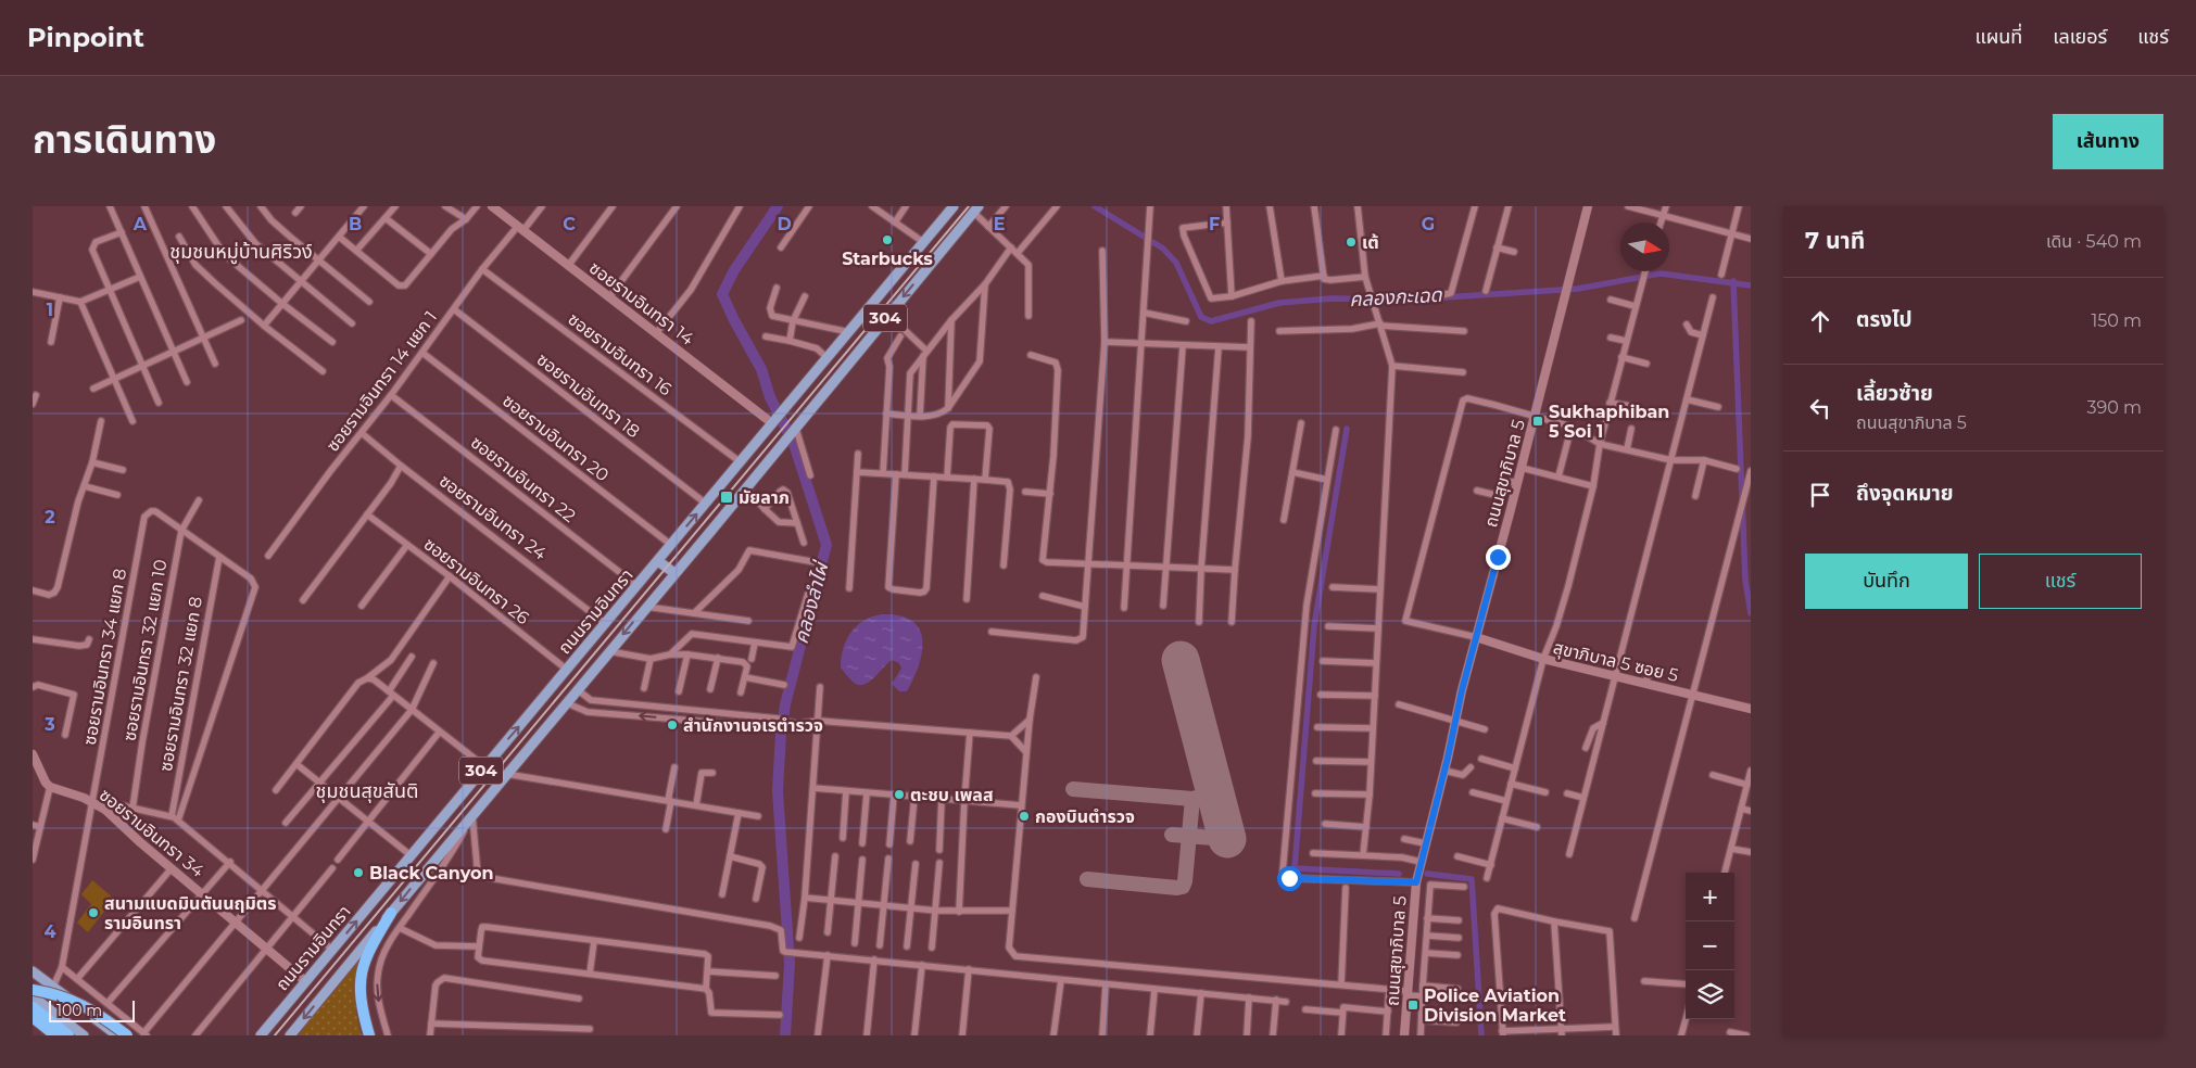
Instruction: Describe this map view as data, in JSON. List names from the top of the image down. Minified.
{"streets":{"main road":["304","ถนนรามอินทรา"],"street":["ซอยรามอินทรา 14","ซอยรามอินทรา 16","ซอยรามอินทรา 14 แยก 1","ซอยรามอินทรา 18","ซอยรามอินทรา 20","ถนนสุขาภิบาล 5","ซอยรามอินทรา 22","ซอยรามอินทรา 24","ซอยรามอินทรา 26","ซอยรามอินทรา 32 แยก 10","ซอยรามอินทรา 34 แยก 8","สุขาภิบาล 5 ซอย 5","ซอยรามอินทรา 32 แยก 8","ซอยรามอินทรา 34"]},"crossings":[["ซอยรามอินทรา 14","ซอยรามอินทรา 14 แยก 1"],["ซอยรามอินทรา 14","ถนนรามอินทรา"],["ซอยรามอินทรา 16","ซอยรามอินทรา 14 แยก 1"],["ซอยรามอินทรา 16","ถนนรามอินทรา"],["ซอยรามอินทรา 14 แยก 1","ซอยรามอินทรา 18"],["ซอยรามอินทรา 14 แยก 1","ซอยรามอินทรา 20"],["ซอยรามอินทรา 14 แยก 1","ซอยรามอินทรา 22"],["ซอยรามอินทรา 14 แยก 1","ซอยรามอินทรา 24"],["ซอยรามอินทรา 18","ถนนรามอินทรา"],["ซอยรามอินทรา 20","ถนนรามอินทรา"],["ถนนสุขาภิบาล 5","สุขาภิบาล 5 ซอย 5"],["ซอยรามอินทรา 22","ถนนรามอินทรา"],["ซอยรามอินทรา 24","ถนนรามอินทรา"],["ซอยรามอินทรา 26","ถนนรามอินทรา"],["ถนนรามอินทรา","ซอยรามอินทรา 34"],["ซอยรามอินทรา 32 แยก 10","ซอยรามอินทรา 34 แยก 8"],["ซอยรามอินทรา 34 แยก 8","ซอยรามอินทรา 34"]],"districts":["ชุมชนหมู่บ้านศิริวง์","ชุมชนสุขสันติ"],"water":["คลองกะเฉด","คลองลำไผ่"],"places":{"other":["Starbucks","เต้","สำนักงานจเรตำรวจ","ตะชบ เพลส","กองบินตำรวจ","Black Canyon","สนามแบดมินตันนฤมิตร รามอินทรา"],"transit":["Sukhaphiban 5 Soi 1","มัยลาภ","Police Aviation Division Market"]},"scale_bar":"100 m","north":"right","page":{"header":"Pinpoint","nav":["แผนที่","เลเยอร์","แชร์"],"title":"การเดินทาง","buttons":["เส้นทาง",["บันทึก","แชร์"]],"heading":["7 นาที","เดิน · 540 m"],"list":[["ตรงไป","150 m"],["เลี้ยวซ้าย","ถนนสุขาภิบาล 5","390 m"],"ถึงจุดหมาย"],"map_buttons":["+","−"],"scale":"100 m"},"grid":{"columns":["A","B","C","D","E","F","G"],"rows":["1","2","3","4"]}}
